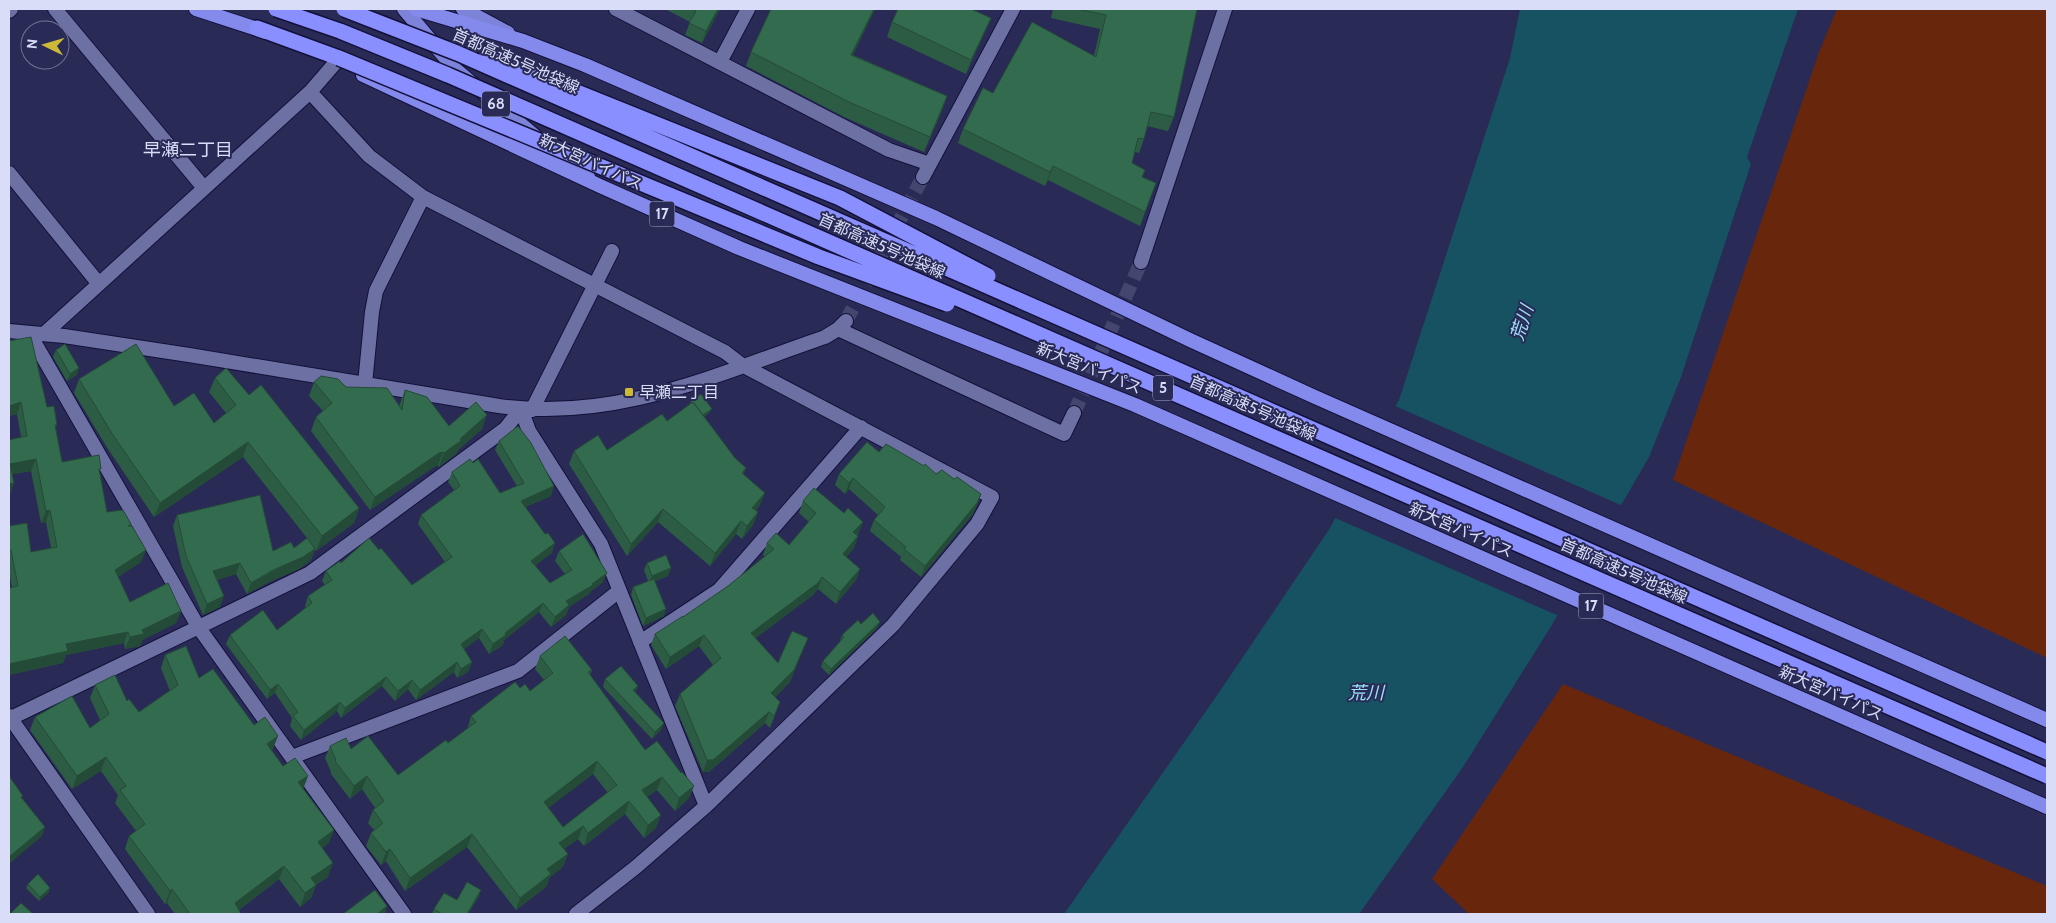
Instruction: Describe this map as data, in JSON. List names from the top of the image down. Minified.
{"streets":{"highway":["首都高速5号池袋線","新大宮バイパス","17","5"],"main road":["68"]},"crossings":[["68","新大宮バイパス"]],"districts":["早瀬二丁目"],"water":["荒川"],"places":{"transit":["早瀬二丁目"]},"north":"left"}
